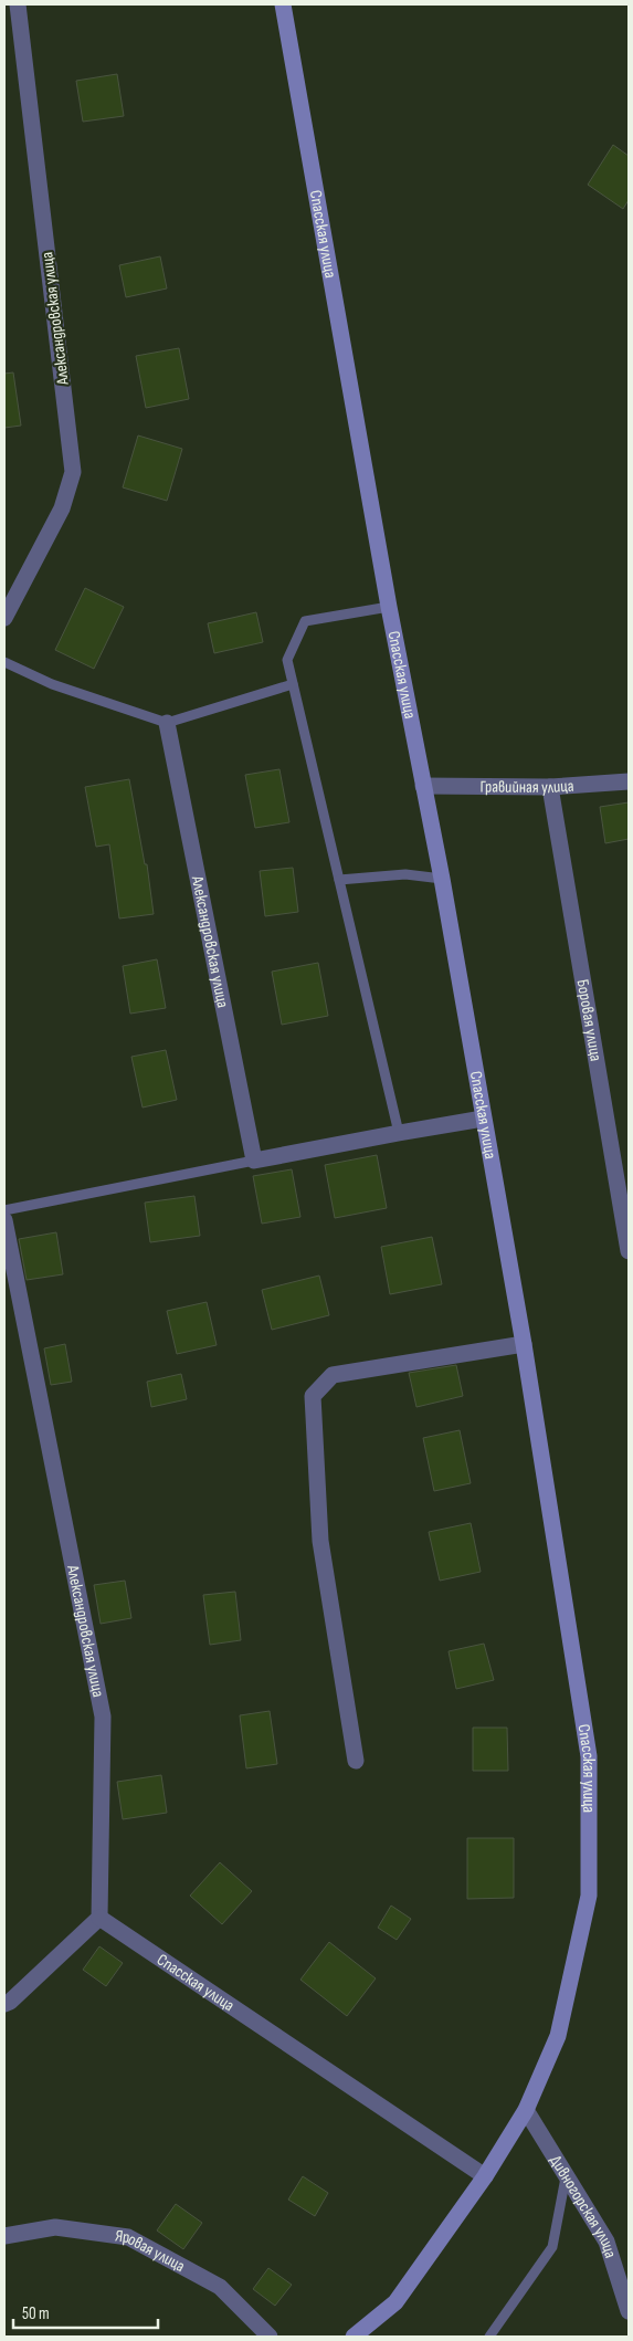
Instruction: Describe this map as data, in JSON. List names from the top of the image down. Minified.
{"streets":{"street":["Спасская улица","Александровская улица","Гравийная улица","Боровая улица","Дивногорская улица","Яровая улица"]},"crossings":[["Спасская улица","Александровская улица"],["Спасская улица","Гравийная улица"],["Спасская улица","Дивногорская улица"],["Гравийная улица","Боровая улица"]],"scale_bar":"50 m"}
